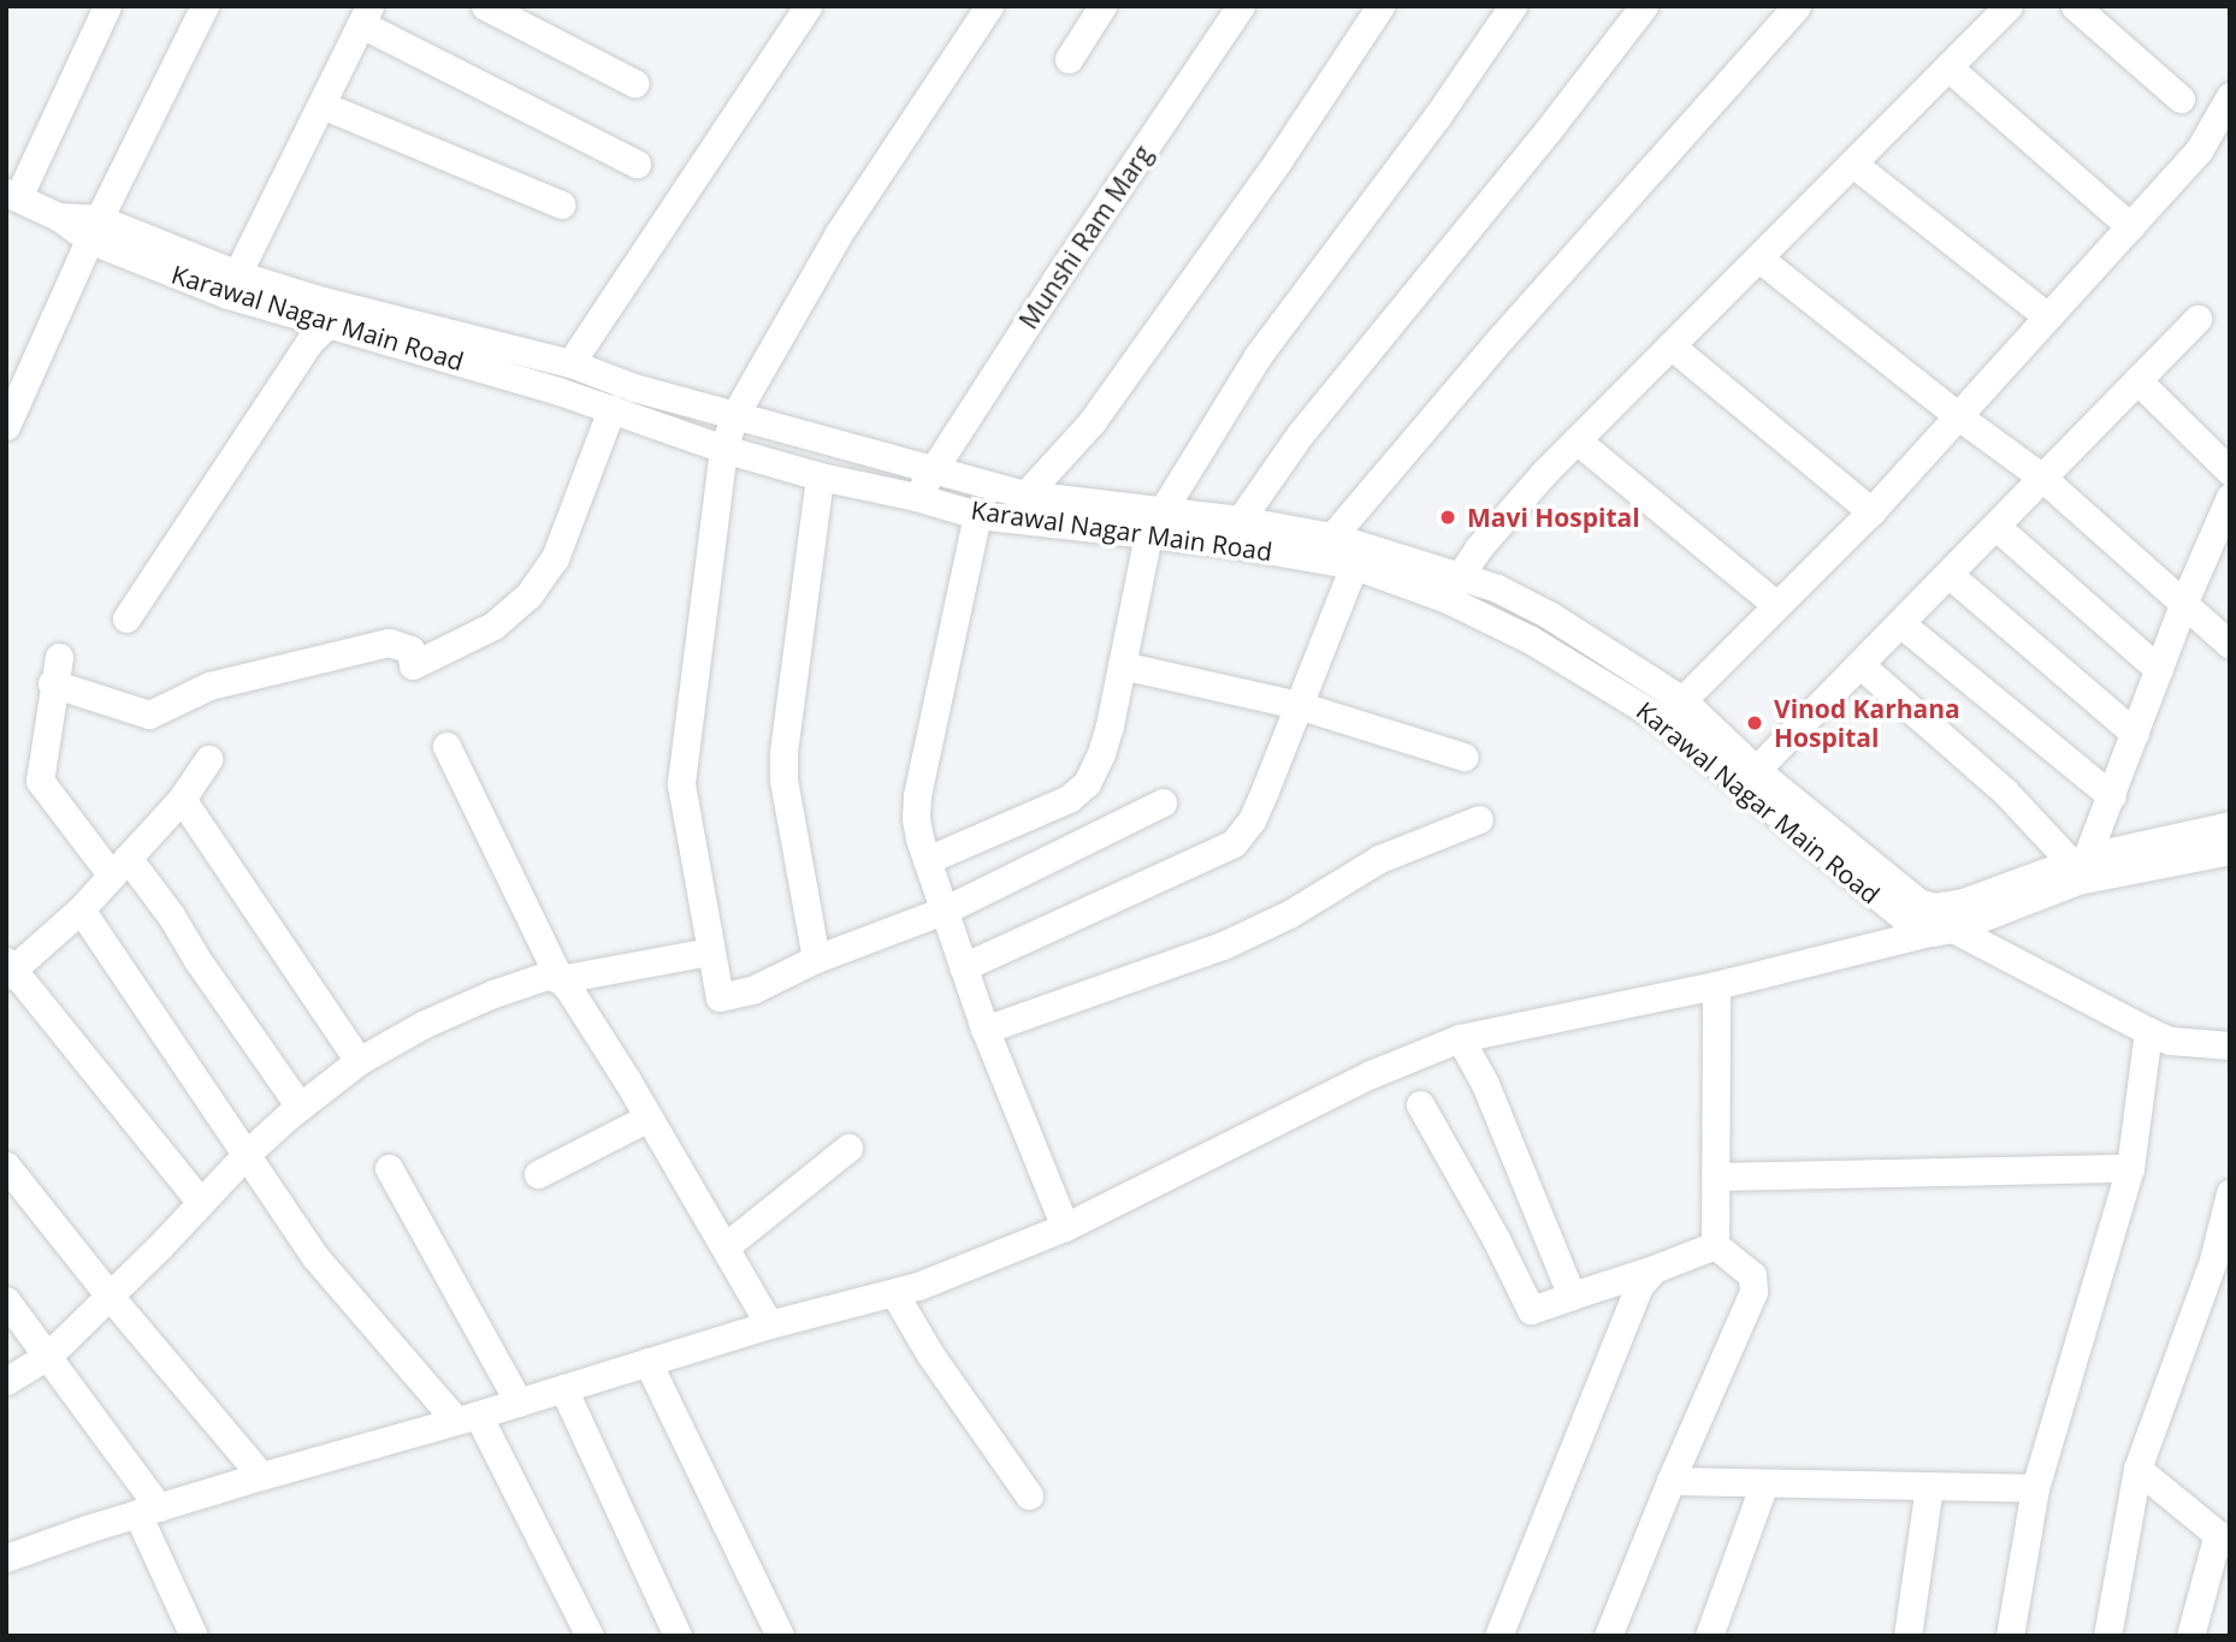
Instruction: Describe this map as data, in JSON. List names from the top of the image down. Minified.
{"streets":{"street":["Munshi Ram Marg","Karawal Nagar Main Road"]},"crossings":[["Munshi Ram Marg","Karawal Nagar Main Road"]],"places":["Mavi Hospital","Vinod Karhana Hospital"]}
